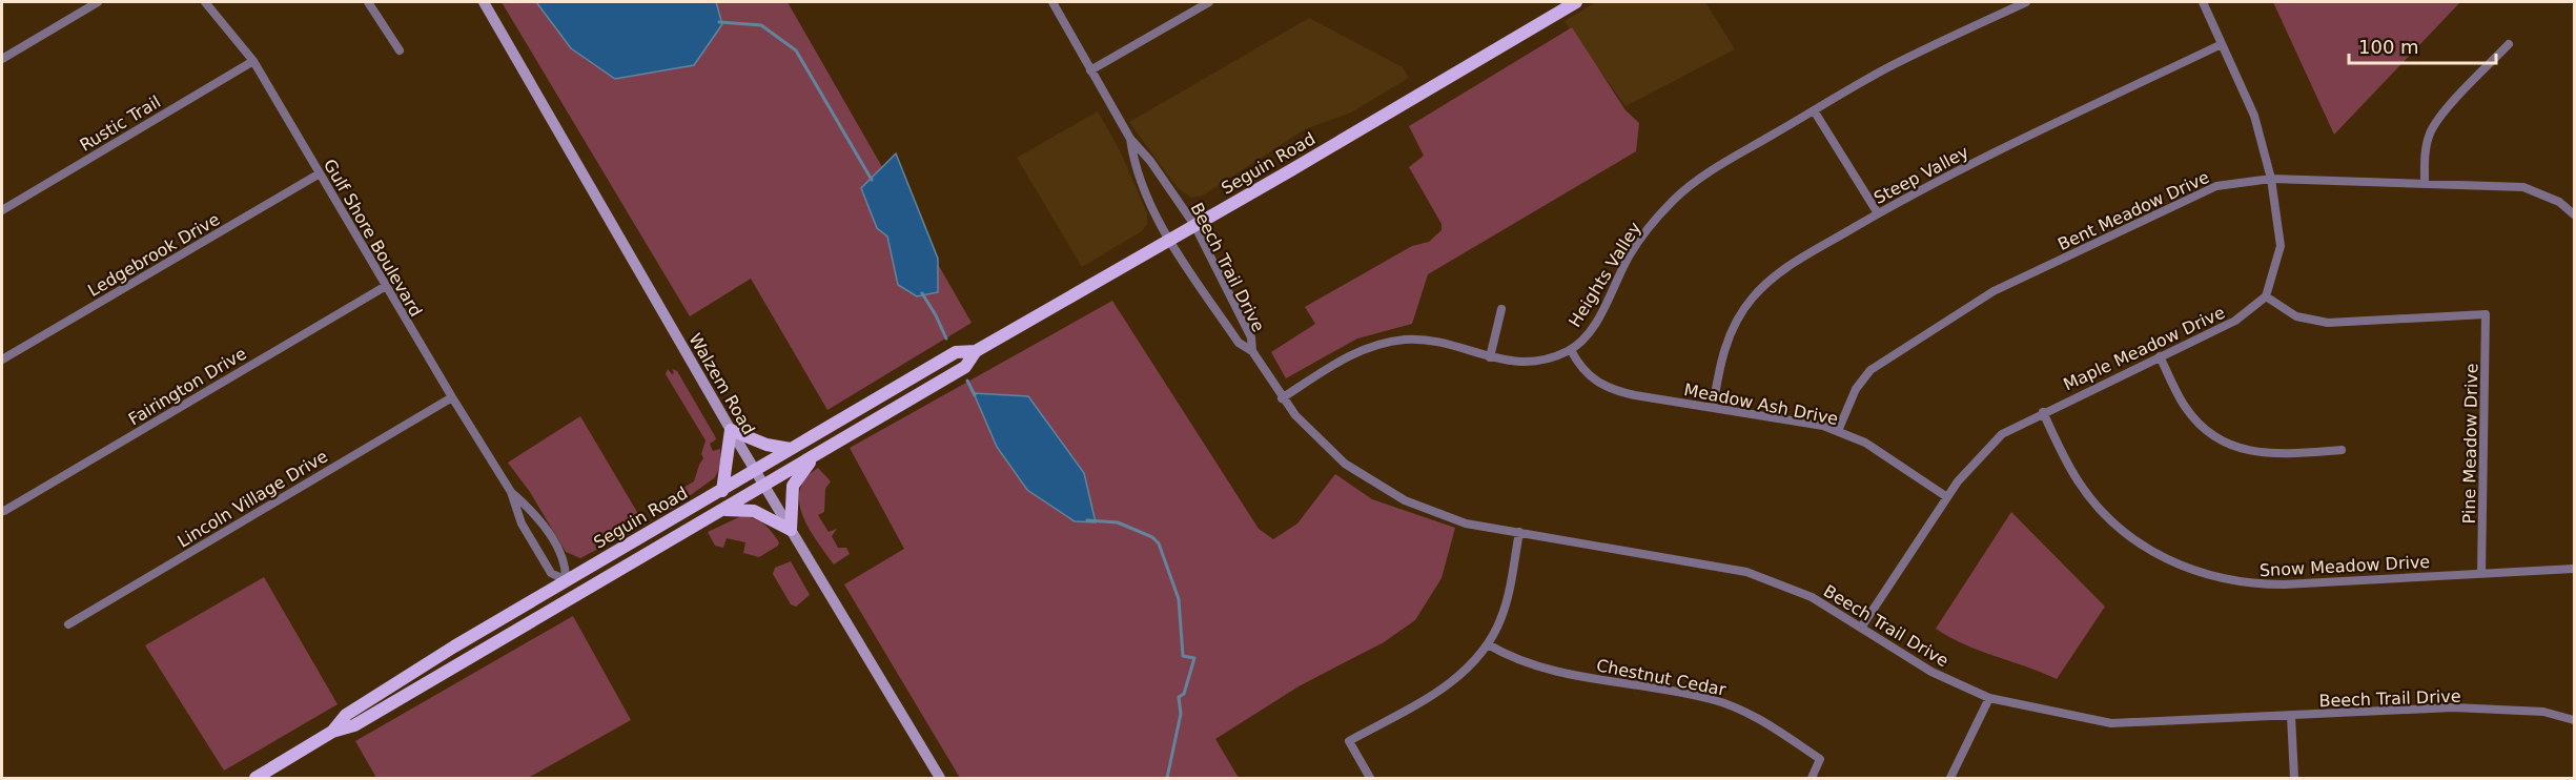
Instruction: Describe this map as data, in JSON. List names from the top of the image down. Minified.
{"streets":{"main road":["Seguin Road","Walzem Road"],"street":["Rustic Trail","Steep Valley","Bent Meadow Drive","Gulf Shore Boulevard","Ledgebrook Drive","Beech Trail Drive","Heights Valley","Maple Meadow Drive","Fairington Drive","Meadow Ash Drive","Pine Meadow Drive","Lincoln Village Drive","Snow Meadow Drive","Chestnut Cedar"]},"crossings":[["Rustic Trail","Gulf Shore Boulevard"],["Seguin Road","Gulf Shore Boulevard"],["Seguin Road","Beech Trail Drive"],["Seguin Road","Walzem Road"],["Steep Valley","Meadow Ash Drive"],["Bent Meadow Drive","Meadow Ash Drive"],["Gulf Shore Boulevard","Ledgebrook Drive"],["Gulf Shore Boulevard","Fairington Drive"],["Gulf Shore Boulevard","Lincoln Village Drive"],["Beech Trail Drive","Heights Valley"],["Beech Trail Drive","Maple Meadow Drive"],["Heights Valley","Meadow Ash Drive"],["Maple Meadow Drive","Meadow Ash Drive"],["Maple Meadow Drive","Pine Meadow Drive"],["Maple Meadow Drive","Snow Meadow Drive"],["Pine Meadow Drive","Snow Meadow Drive"]],"scale_bar":"100 m"}
